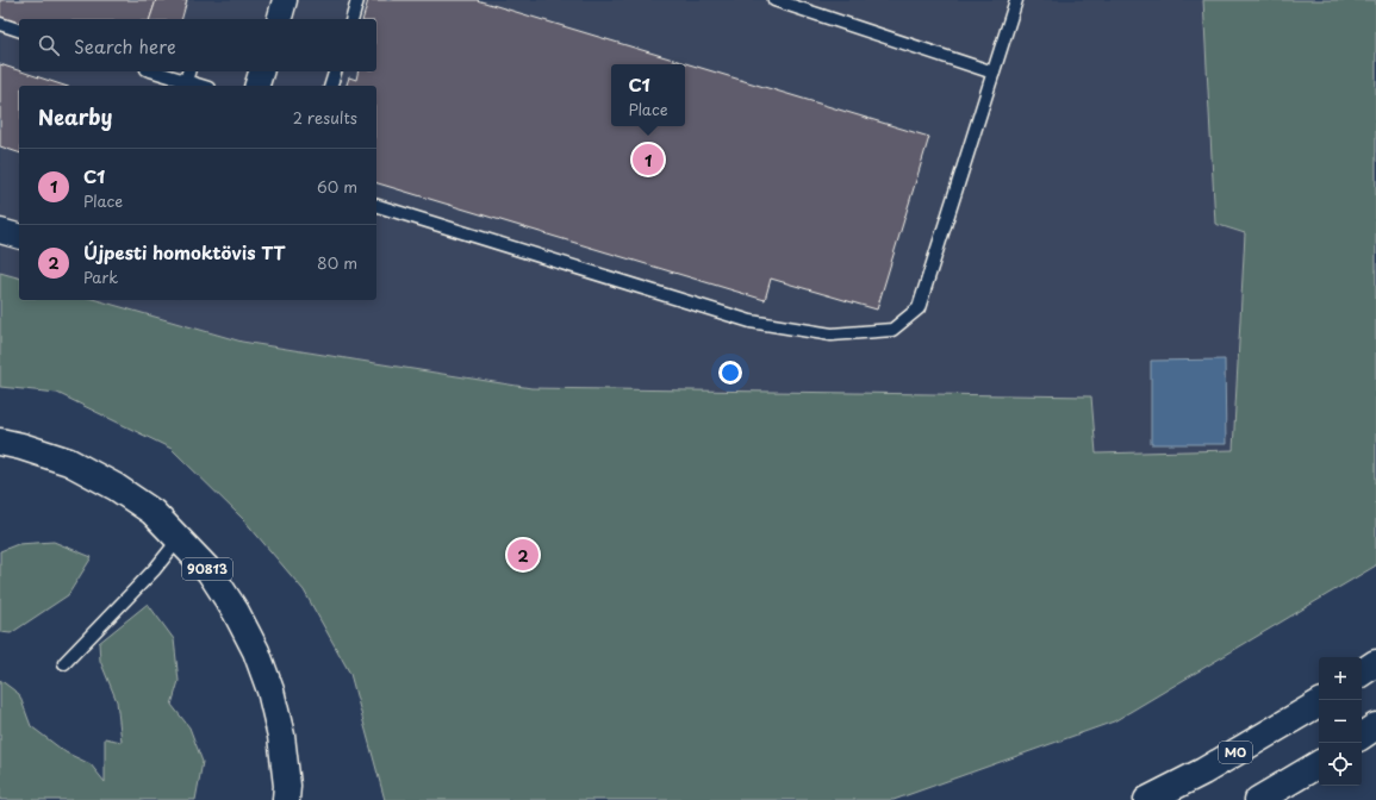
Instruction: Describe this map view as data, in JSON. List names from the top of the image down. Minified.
{"streets":{"highway":["90813","M0"]},"page":{"search":"Search here","popup":["C1","Place"],"heading":["Nearby","2 results"],"pins":["1","2"],"list":[{"mark":"1","name":"C1","note":"Place","value":"60 m"},{"mark":"2","name":"Újpesti homoktövis TT","note":"Park","value":"80 m"}],"map_buttons":["+","−"]}}
